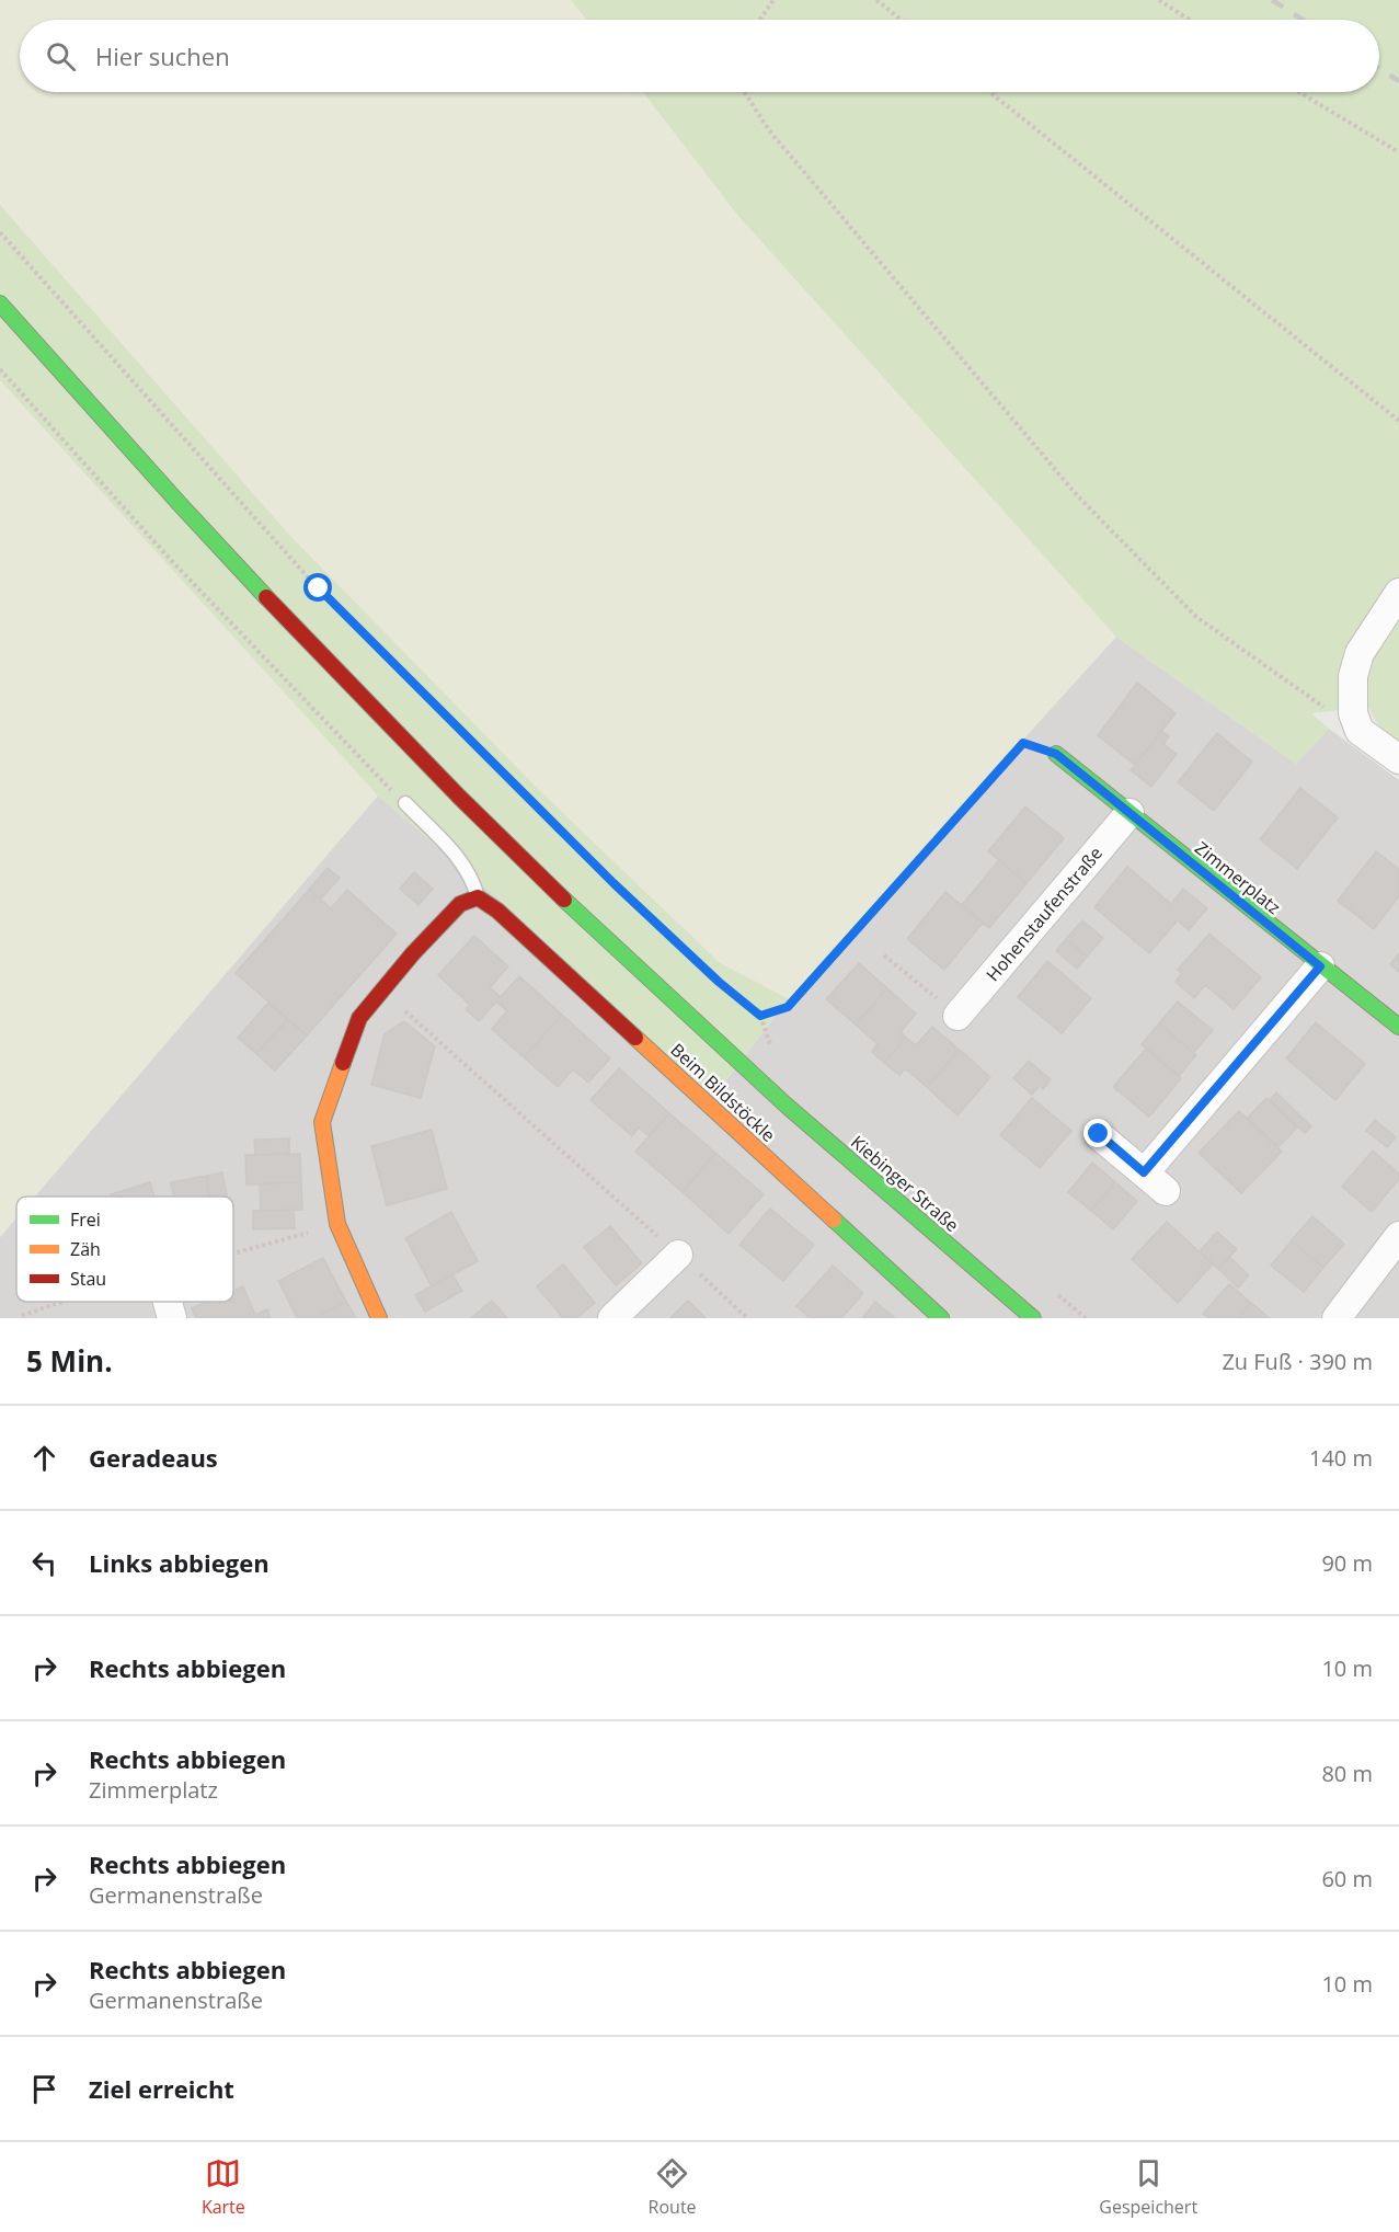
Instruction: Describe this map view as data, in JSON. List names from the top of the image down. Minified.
{"streets":{"street":["Zimmerplatz","Hohenstaufenstraße","Beim Bildstöckle","Kiebinger Straße"]},"crossings":[["Zimmerplatz","Hohenstaufenstraße"]],"legend":["Frei","Zäh","Stau"],"page":{"search":"Hier suchen","heading":["5 Min.","Zu Fuß · 390 m"],"list":[["Geradeaus","140 m"],["Links abbiegen","90 m"],["Rechts abbiegen","10 m"],["Rechts abbiegen","Zimmerplatz","80 m"],["Rechts abbiegen","Germanenstraße","60 m"],["Rechts abbiegen","Germanenstraße","10 m"],"Ziel erreicht"],"nav":["Karte","Route","Gespeichert"]}}
